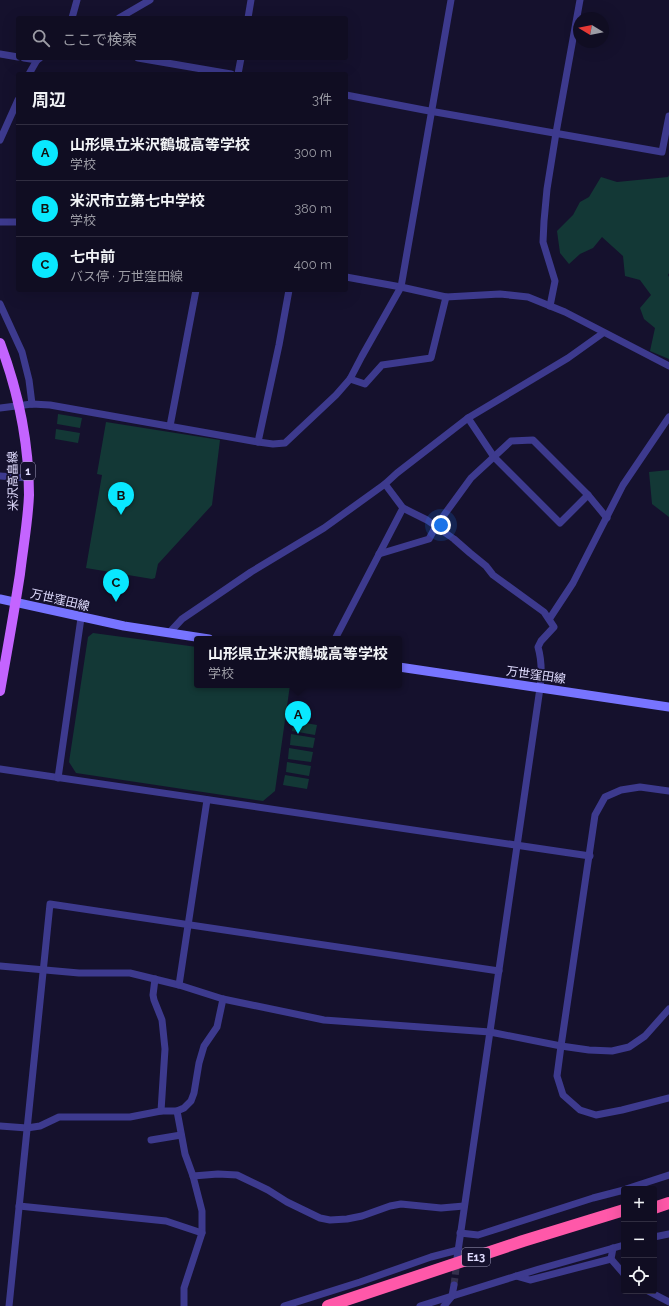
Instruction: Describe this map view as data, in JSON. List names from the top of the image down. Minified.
{"streets":{"highway":["E13"],"main road":["1","米沢高畠線","万世窪田線"]},"crossings":[["米沢高畠線","万世窪田線"]],"north":"left","page":{"search":"ここで検索","heading":["周辺","3件"],"list":[{"mark":"A","name":"山形県立米沢鶴城高等学校","note":"学校","value":"300 m"},{"mark":"B","name":"米沢市立第七中学校","note":"学校","value":"380 m"},{"mark":"C","name":"七中前","note":"バス停 · 万世窪田線","value":"400 m"}],"pins":["B","C","A"],"popup":["山形県立米沢鶴城高等学校","学校"],"map_buttons":["+","−"]}}
